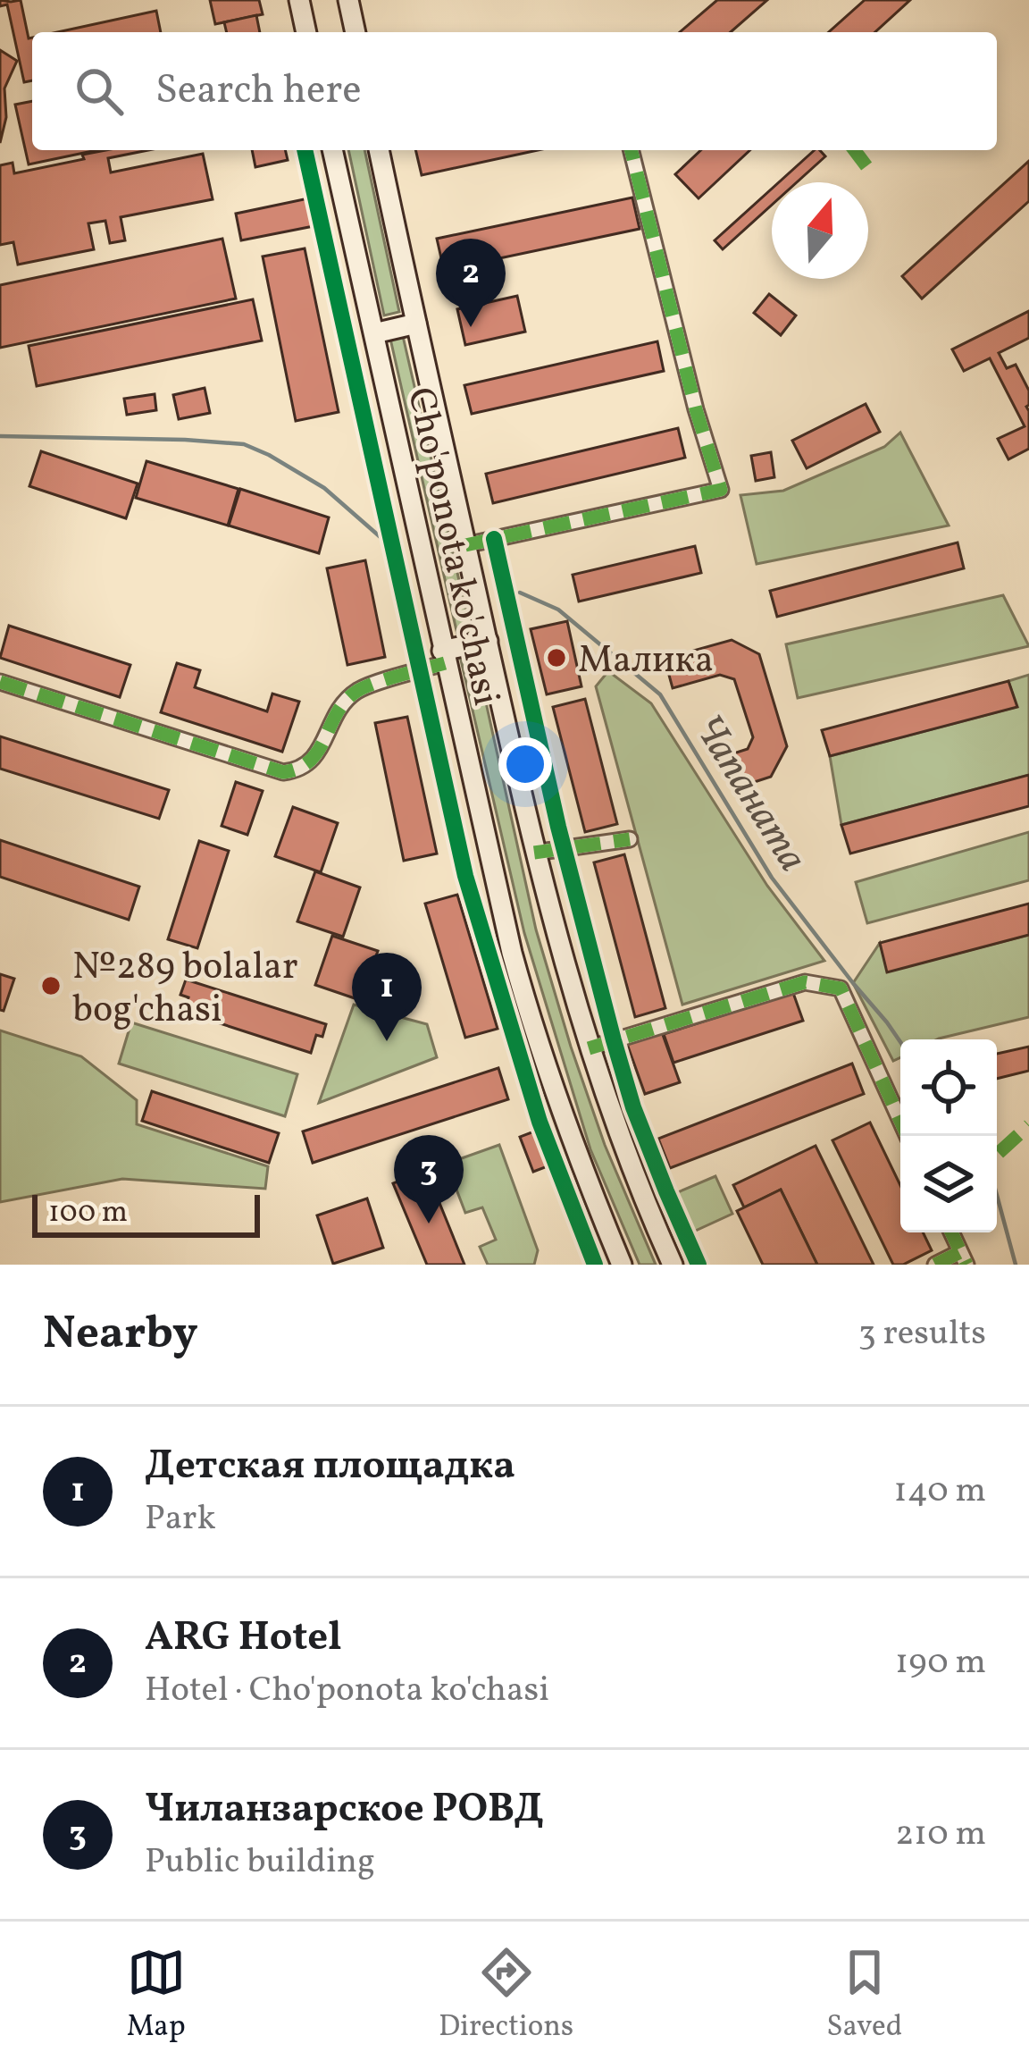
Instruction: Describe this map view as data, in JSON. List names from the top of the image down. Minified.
{"streets":{"main road":["Cho'ponota ko'chasi"]},"water":["Чапаната"],"places":["Малика","№289 bolalar bog'chasi"],"scale_bar":"100 m","north":"top","page":{"search":"Search here","pins":["2","1","3"],"scale":"100 m","heading":["Nearby","3 results"],"list":[{"mark":"1","name":"Детская площадка","note":"Park","value":"140 m"},{"mark":"2","name":"ARG Hotel","note":"Hotel · Cho'ponota ko'chasi","value":"190 m"},{"mark":"3","name":"Чиланзарское РОВД","note":"Public building","value":"210 m"}],"nav":["Map","Directions","Saved"]}}
